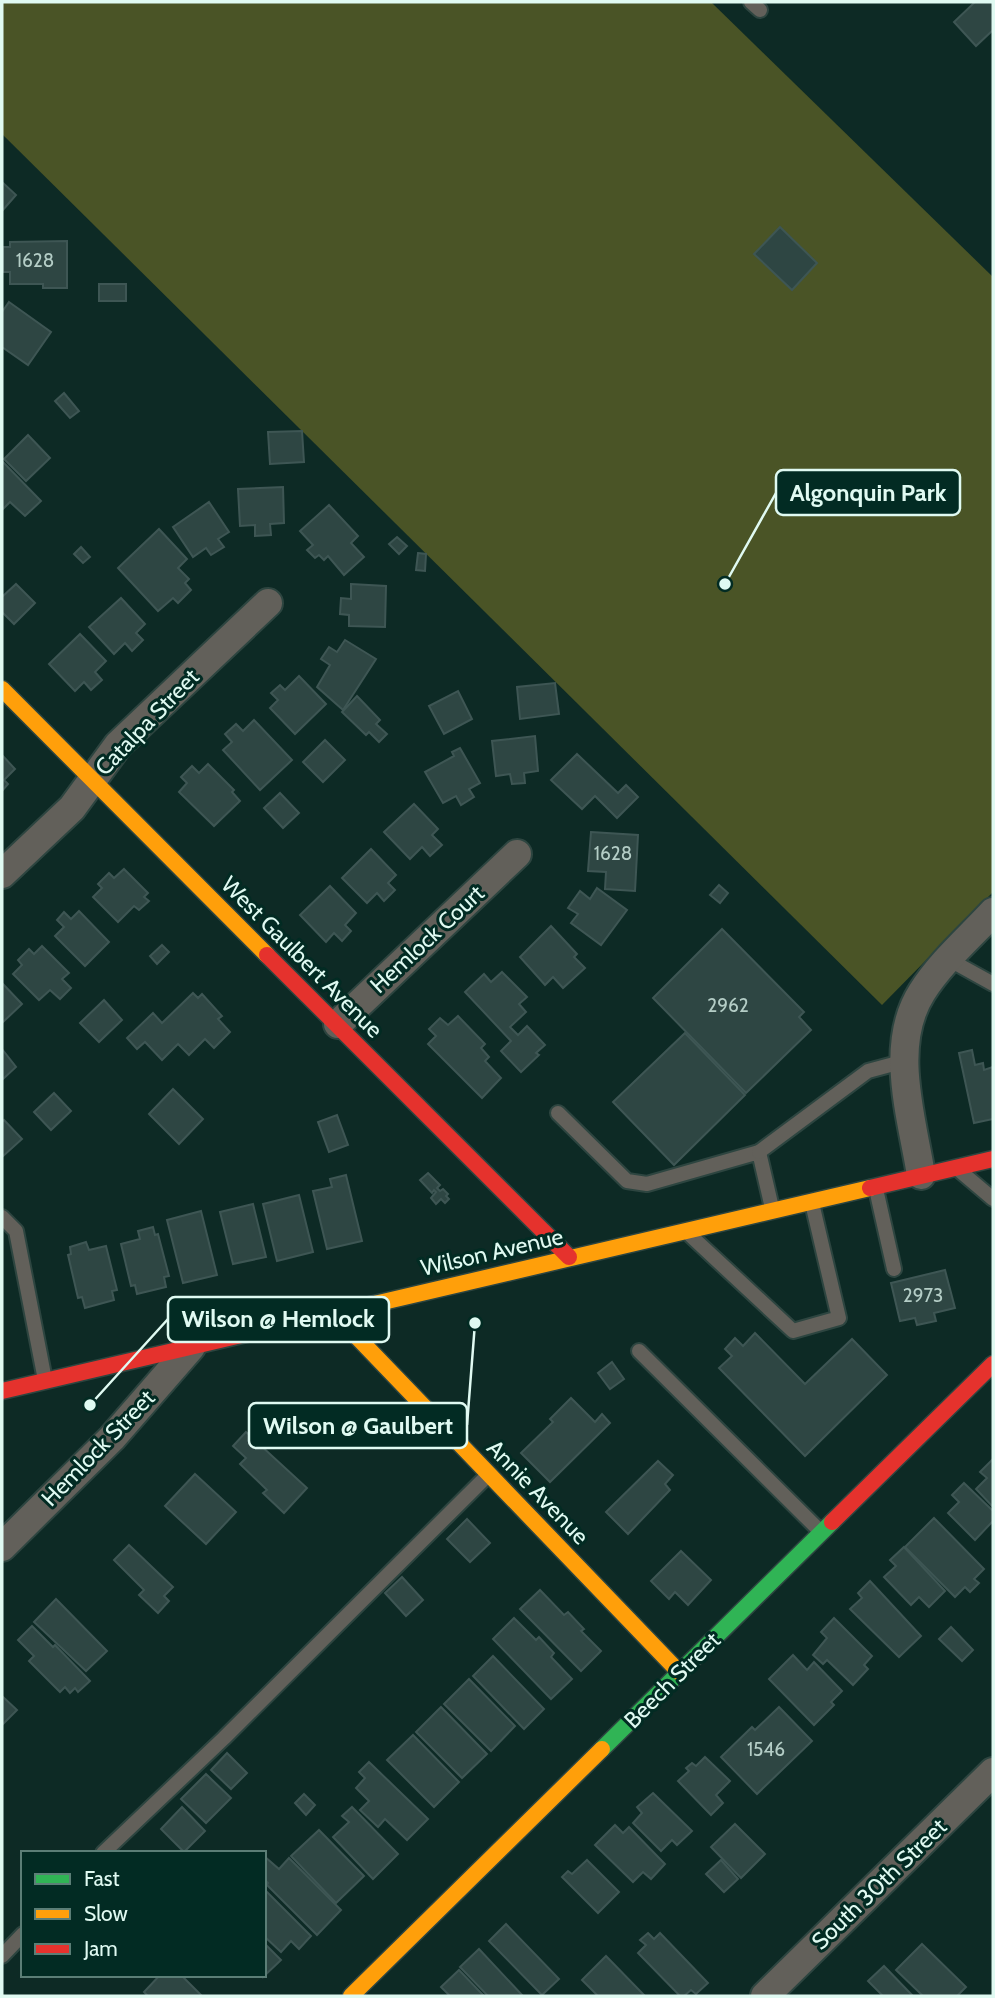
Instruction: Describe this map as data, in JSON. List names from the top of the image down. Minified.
{"streets":{"street":["Catalpa Street","Hemlock Court","West Gaulbert Avenue","Wilson Avenue","Hemlock Street","Annie Avenue","Beech Street","South 30th Street"]},"crossings":[["Catalpa Street","West Gaulbert Avenue"],["Hemlock Court","West Gaulbert Avenue"],["West Gaulbert Avenue","Wilson Avenue"],["Wilson Avenue","Hemlock Street"],["Wilson Avenue","Annie Avenue"],["Annie Avenue","Beech Street"]],"places":["Algonquin Park","Wilson @ Gaulbert","Wilson @ Hemlock"],"house_numbers":["1628","1628","2962","2973","1546"],"legend":["Fast","Slow","Jam"]}
